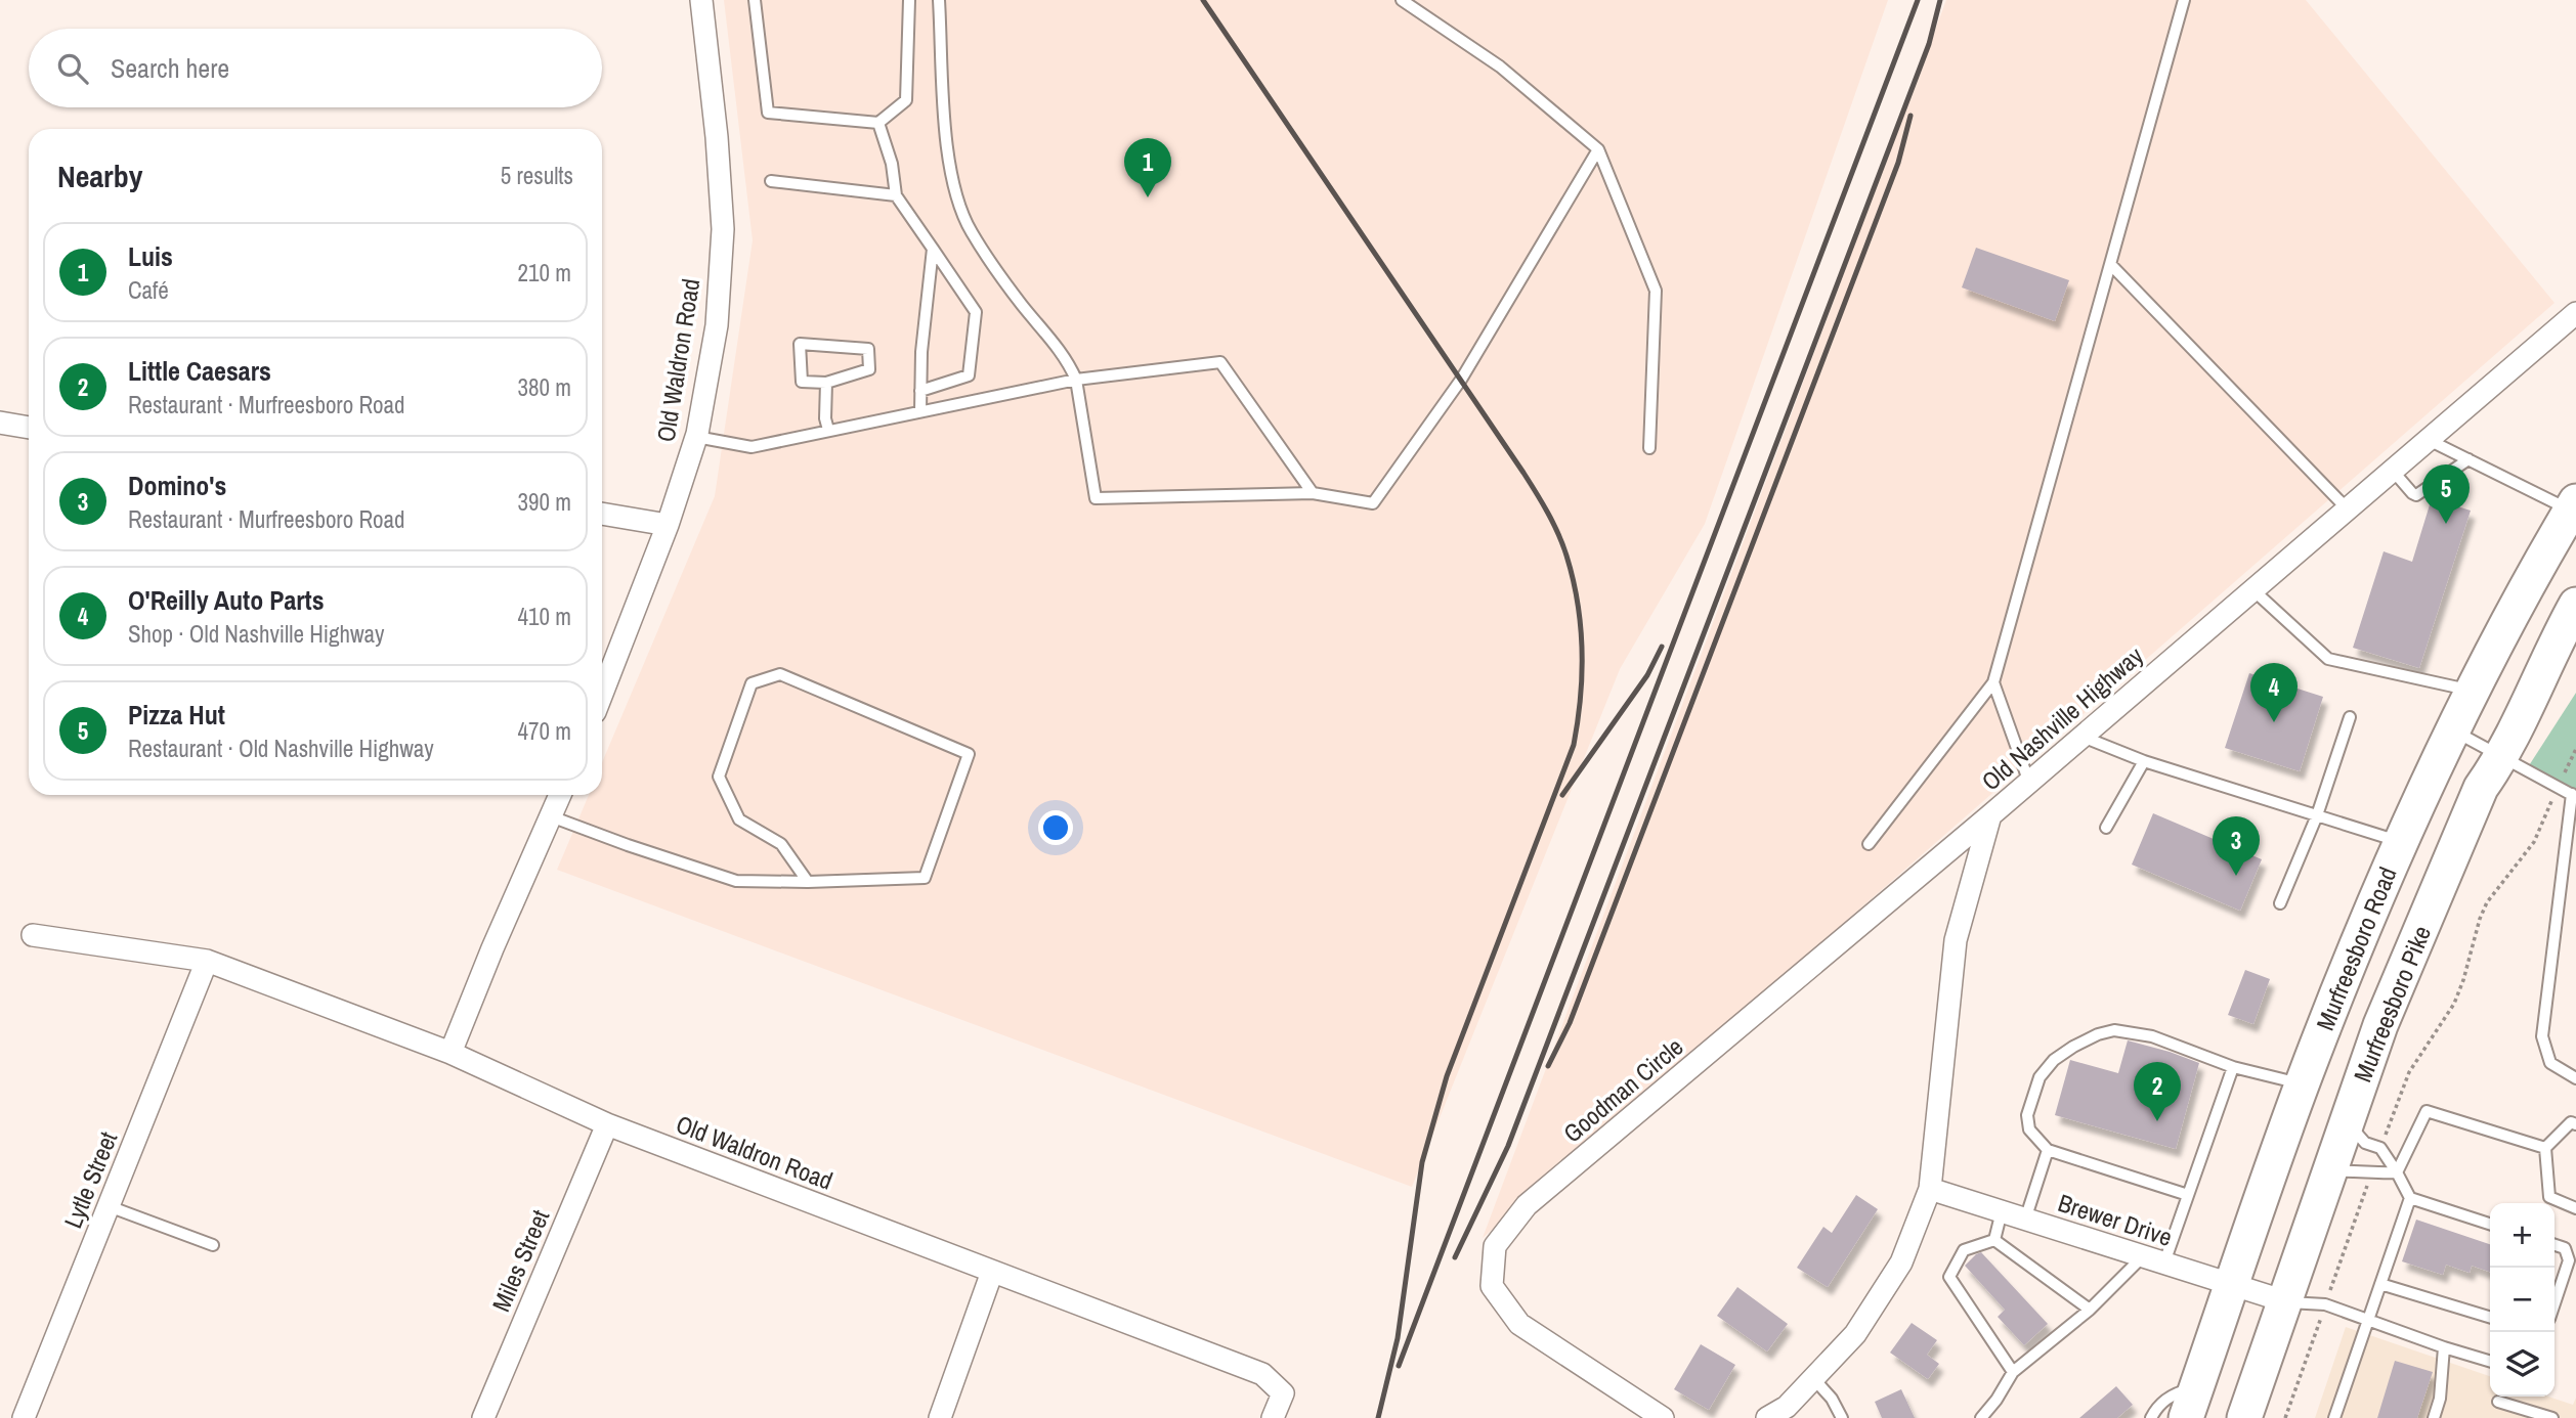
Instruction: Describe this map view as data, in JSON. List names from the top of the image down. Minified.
{"streets":{"main road":["Murfreesboro Road","Murfreesboro Pike"],"street":["Old Waldron Road","Old Nashville Highway","Goodman Circle","Lytle Street","Brewer Drive","Miles Street"]},"crossings":[["Old Waldron Road","Miles Street"],["Old Nashville Highway","Goodman Circle"],["Old Nashville Highway","Brewer Drive"],["Murfreesboro Road","Brewer Drive"],["Murfreesboro Pike","Brewer Drive"]],"page":{"search":"Search here","heading":["Nearby","5 results"],"pins":["1","5","4","3","2"],"list":[{"mark":"1","name":"Luis","note":"Café","value":"210 m"},{"mark":"2","name":"Little Caesars","note":"Restaurant · Murfreesboro Road","value":"380 m"},{"mark":"3","name":"Domino's","note":"Restaurant · Murfreesboro Road","value":"390 m"},{"mark":"4","name":"O'Reilly Auto Parts","note":"Shop · Old Nashville Highway","value":"410 m"},{"mark":"5","name":"Pizza Hut","note":"Restaurant · Old Nashville Highway","value":"470 m"}],"map_buttons":["+","−"]}}
